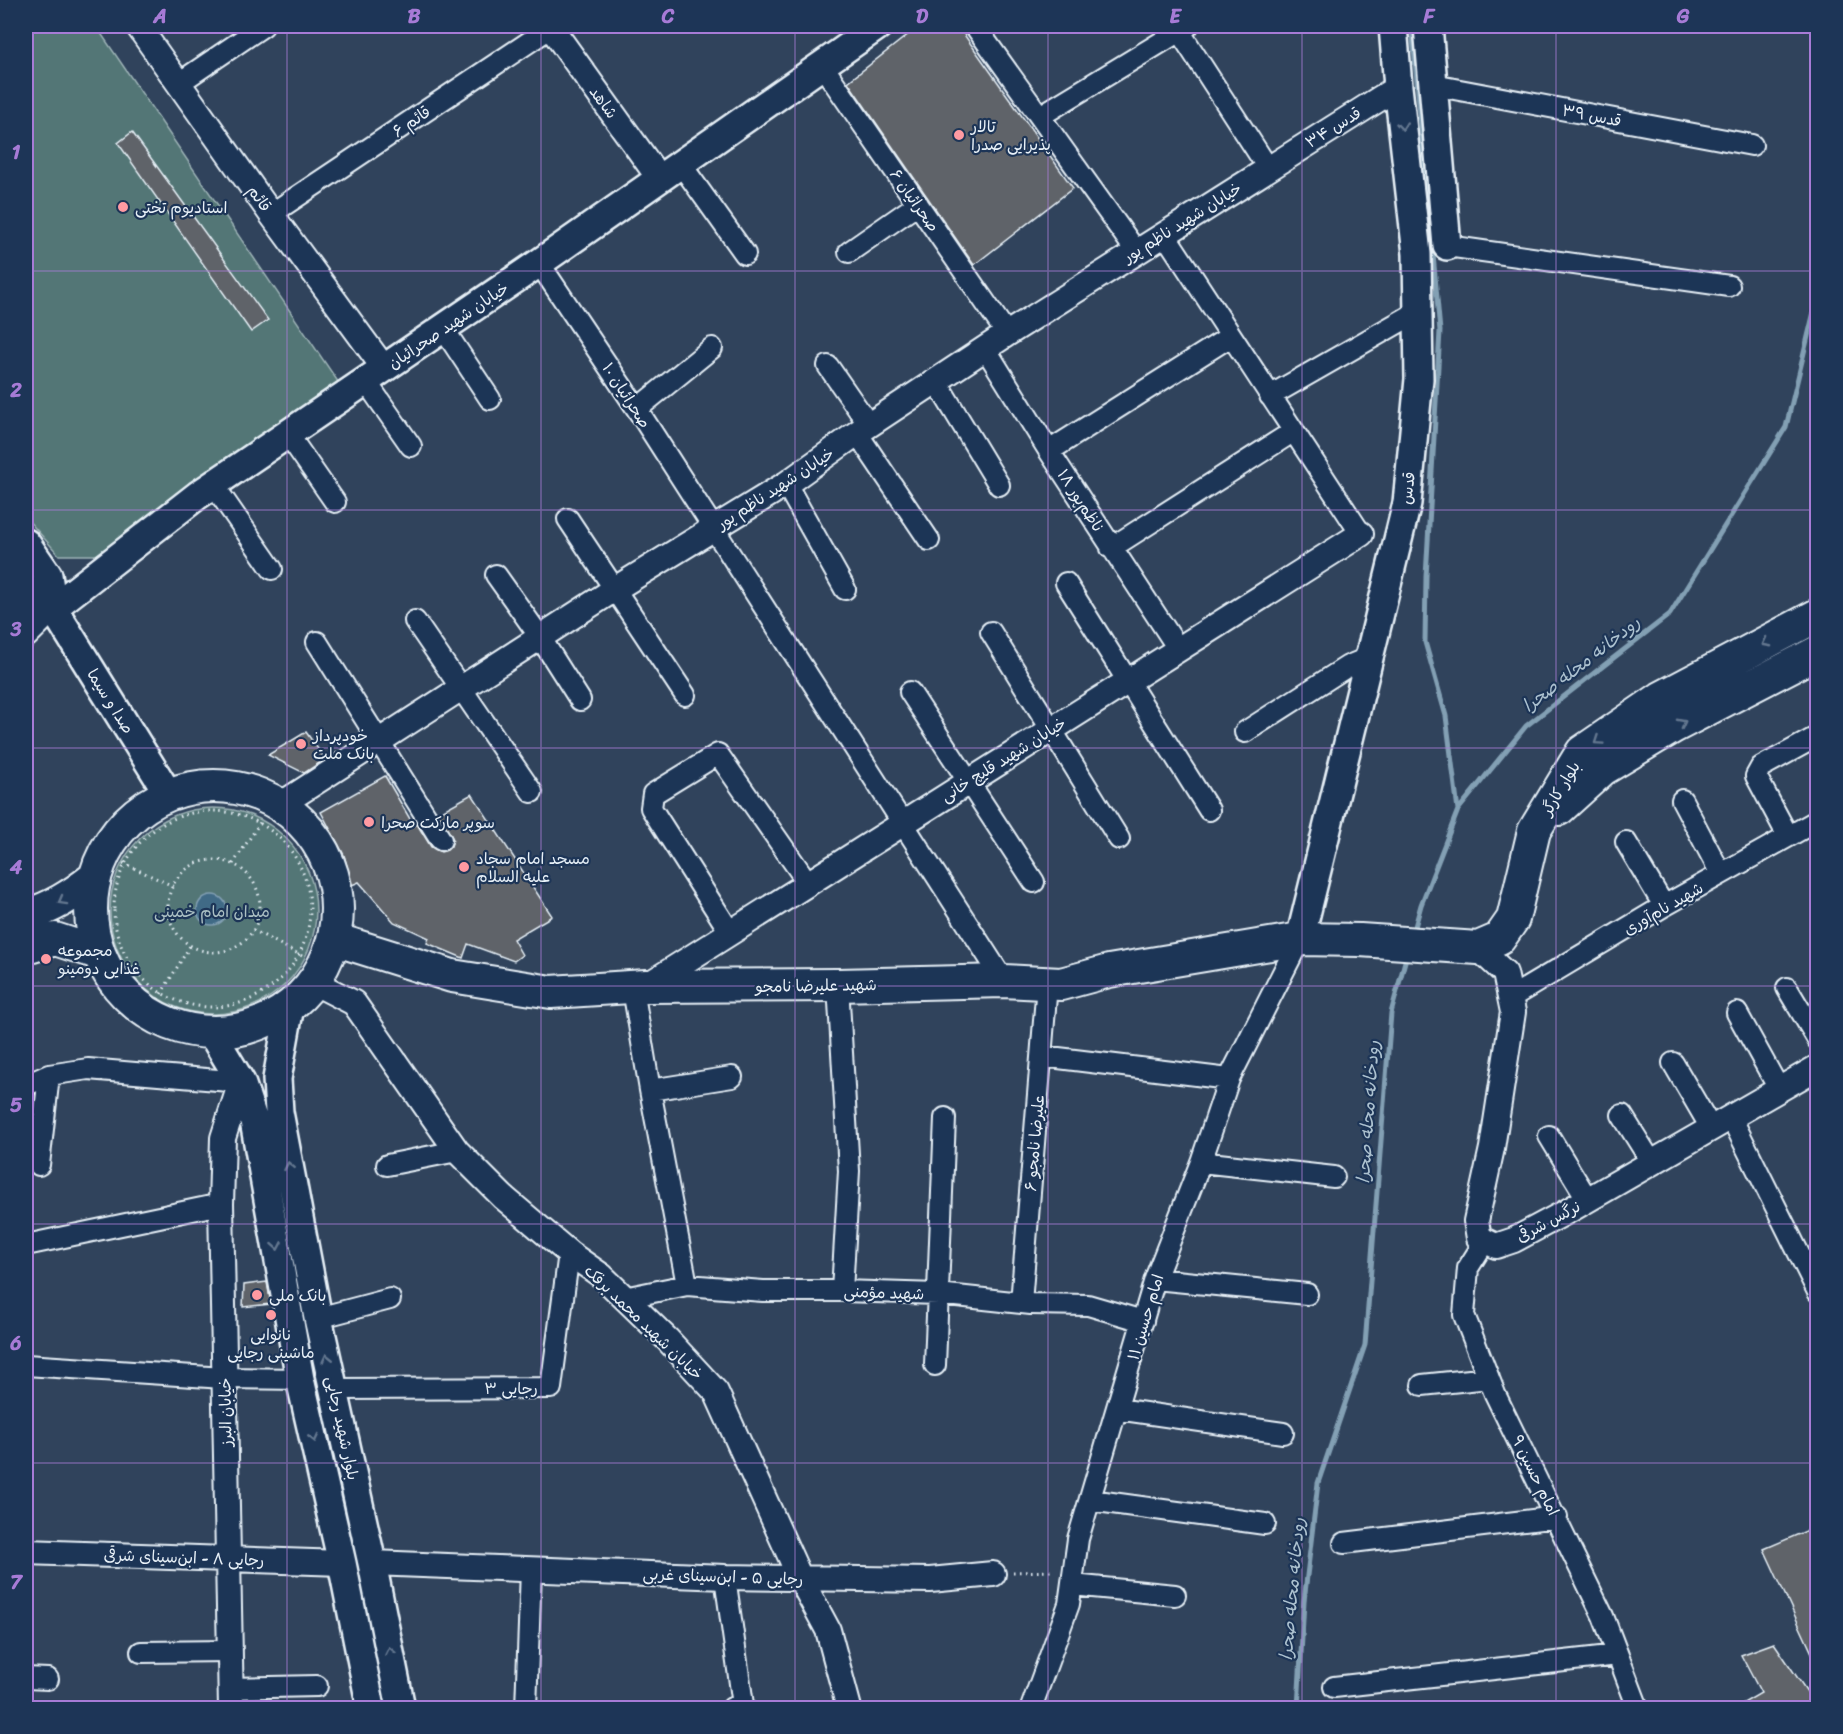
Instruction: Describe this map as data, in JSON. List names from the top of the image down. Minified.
{"streets":{"main road":["خیابان شهید صحرائیان","قدس","صدا و سیما","بلوار کارگر","شهید علیرضا نامجو","بلوار شهید رجایی"],"street":["شاهد","قدس ۳۹","قائم ۶","قدس ۳۴","قائم","صحرائیان ۶","خیابان شهید ناظم پور","صحرائیان ۱۰","ناظم‌پور ۱۸","خیابان شهید قلیچ خانی","شهید نام‌آوری","علیرضا نامجو ۶","نرگس شرقی","شهید مؤمنی","امام حسین ۱۱","خیابان شهید محمد برفک","رجایی ۳","خیابان البرز","امام حسین ۹","رجایی ۸ - ابن‌سینای شرقی","رجایی ۵ - ابن‌سینای غربی"]},"crossings":[["شاهد","قائم ۶"],["شاهد","خیابان شهید صحرائیان"],["قائم ۶","قائم"],["قدس ۳۴","خیابان شهید ناظم پور"],["قدس ۳۴","قدس"],["قائم","خیابان شهید صحرائیان"],["صحرائیان ۶","خیابان شهید ناظم پور"],["صحرائیان ۶","خیابان شهید صحرائیان"],["خیابان شهید ناظم پور","صحرائیان ۱۰"],["خیابان شهید ناظم پور","ناظم‌پور ۱۸"],["خیابان شهید صحرائیان","صحرائیان ۱۰"],["خیابان شهید صحرائیان","صدا و سیما"],["صحرائیان ۱۰","خیابان شهید قلیچ خانی"],["صحرائیان ۱۰","شهید علیرضا نامجو"],["قدس","شهید علیرضا نامجو"],["قدس","امام حسین ۱۱"],["ناظم‌پور ۱۸","خیابان شهید قلیچ خانی"],["خیابان شهید قلیچ خانی","شهید علیرضا نامجو"],["شهید علیرضا نامجو","علیرضا نامجو ۶"],["شهید علیرضا نامجو","امام حسین ۱۱"],["علیرضا نامجو ۶","شهید مؤمنی"],["نرگس شرقی","امام حسین ۹"],["شهید مؤمنی","امام حسین ۱۱"],["شهید مؤمنی","خیابان شهید محمد برفک"],["خیابان شهید محمد برفک","رجایی ۳"],["خیابان شهید محمد برفک","رجایی ۵ - ابن‌سینای غربی"],["رجایی ۳","بلوار شهید رجایی"],["خیابان البرز","بلوار شهید رجایی"],["خیابان البرز","رجایی ۸ - ابن‌سینای شرقی"],["بلوار شهید رجایی","رجایی ۸ - ابن‌سینای شرقی"],["بلوار شهید رجایی","رجایی ۵ - ابن‌سینای غربی"]],"water":["رودخانه محله صحرا"],"parks":["میدان امام خمینی"],"places":["تالار پذیرایی صدرا","استادیوم تختی","خودپرداز بانک ملت","سوپر مارکت صحرا","مسجد امام سجاد علیه السلام","مجموعه غذایى دومینو","بانک ملی","نانوایی ماشینی رجایی"],"grid":{"columns":["A","B","C","D","E","F","G"],"rows":["1","2","3","4","5","6","7"]}}
